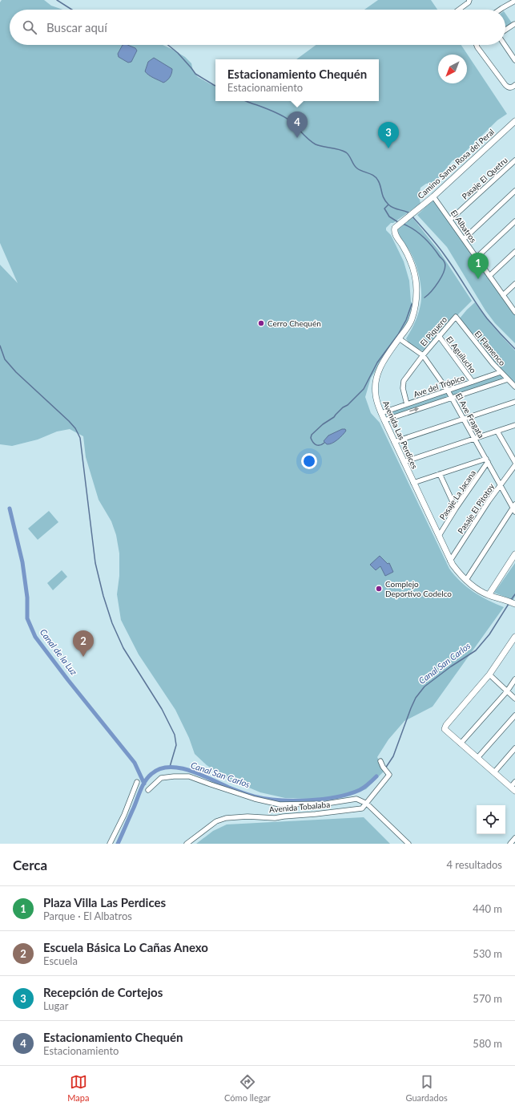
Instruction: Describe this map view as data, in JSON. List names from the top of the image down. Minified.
{"streets":{"street":["Camino Santa Rosa del Peral","Pasaje El Quetru","El Albatros","El Piquero","El Flamenco","El Aguilucho","Ave del Trópico","El Ave Fragata","Avenida Las Perdices","Pasaje La Jacana","Pasaje El Pitotoy","Avenida Tobalaba"]},"crossings":[["Camino Santa Rosa del Peral","El Albatros"],["Camino Santa Rosa del Peral","Avenida Las Perdices"],["Pasaje El Quetru","El Albatros"],["El Piquero","El Flamenco"],["El Piquero","El Aguilucho"],["El Piquero","Ave del Trópico"],["El Piquero","El Ave Fragata"],["El Flamenco","Ave del Trópico"],["El Aguilucho","Ave del Trópico"],["Ave del Trópico","El Ave Fragata"],["Ave del Trópico","Avenida Las Perdices"],["El Ave Fragata","Avenida Las Perdices"],["El Ave Fragata","Pasaje La Jacana"],["El Ave Fragata","Pasaje El Pitotoy"],["Avenida Las Perdices","Pasaje La Jacana"],["Avenida Las Perdices","Pasaje El Pitotoy"]],"water":["Canal de la Luz","Canal San Carlos"],"places":["Cerro Chequén","Complejo Deportivo Codelco"],"north":"bottom left","page":{"search":"Buscar aquí","popup":["Estacionamiento Chequén","Estacionamiento"],"pins":["4","3","1","2"],"heading":["Cerca","4 resultados"],"list":[{"mark":"1","name":"Plaza Villa Las Perdices","note":"Parque · El Albatros","value":"440 m"},{"mark":"2","name":"Escuela Básica Lo Cañas Anexo","note":"Escuela","value":"530 m"},{"mark":"3","name":"Recepción de Cortejos","note":"Lugar","value":"570 m"},{"mark":"4","name":"Estacionamiento Chequén","note":"Estacionamiento","value":"580 m"}],"nav":["Mapa","Cómo llegar","Guardados"]}}
